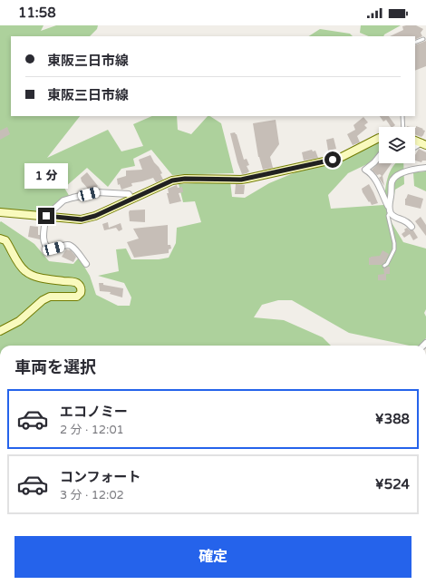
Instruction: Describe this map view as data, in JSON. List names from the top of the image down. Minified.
{"page":{"status":"11:58","banner":["東阪三日市線","東阪三日市線"],"bubble":"1 分","heading":"車両を選択","list":[{"name":"エコノミー","note":"2 分 · 12:01","value":"¥388"},{"name":"コンフォート","note":"3 分 · 12:02","value":"¥524"}],"buttons":"確定"}}
